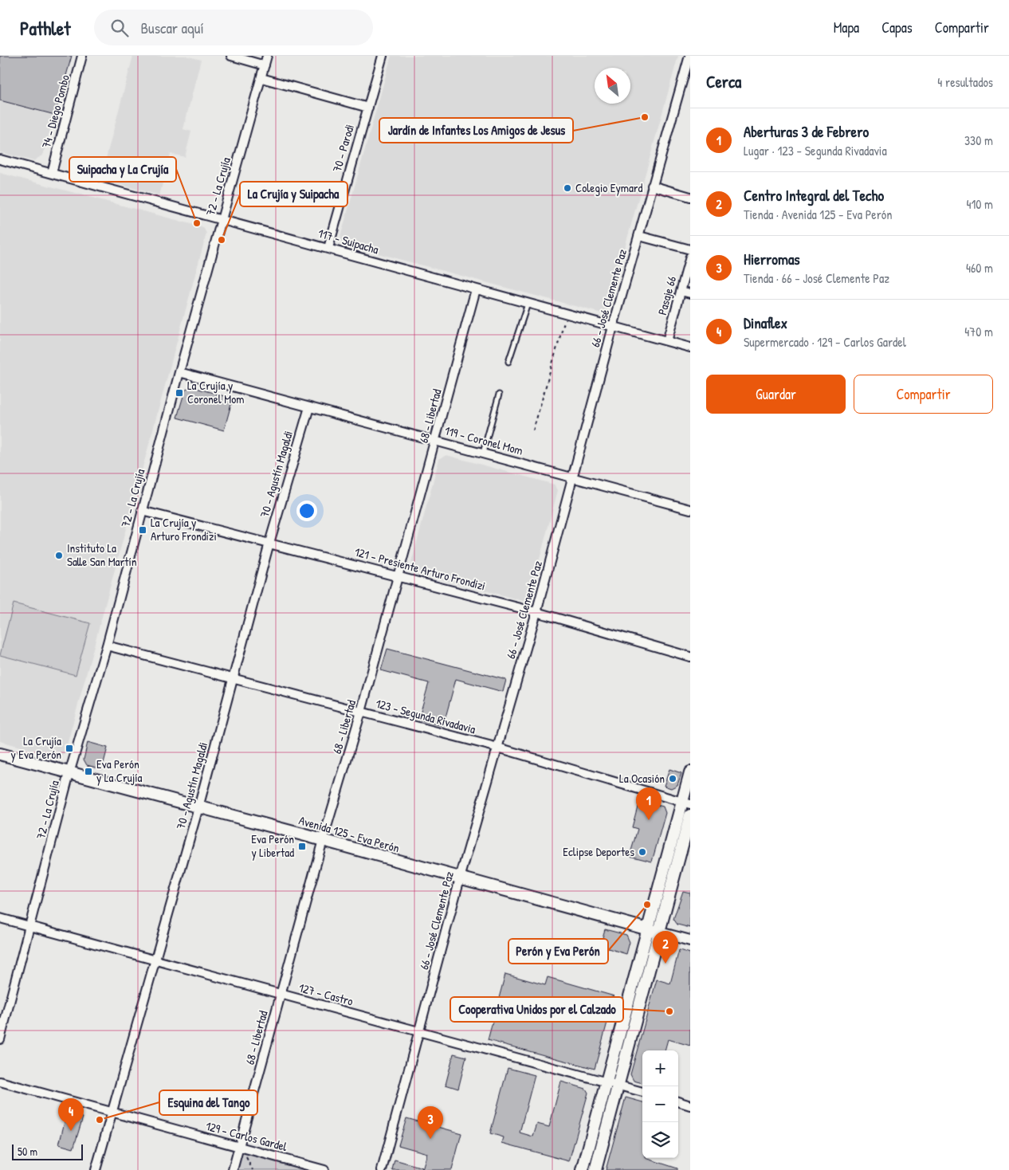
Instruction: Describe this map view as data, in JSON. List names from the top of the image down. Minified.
{"streets":{"main road":["Avenida 125 - Eva Perón"],"street":["74 - Diego Pombo","70 - Parodi","72 - La Crujía","117 - Suipacha","Pasaje 66","66 - José Clemente Paz","68 - Libertad","119 - Coronel Mom","70 - Agustín Magaldi","121 - Presiente Arturo Frondizi","123 - Segunda Rivadavia","127 - Castro","129 - Carlos Gardel"]},"crossings":[["74 - Diego Pombo","117 - Suipacha"],["70 - Parodi","117 - Suipacha"],["72 - La Crujía","117 - Suipacha"],["72 - La Crujía","119 - Coronel Mom"],["72 - La Crujía","121 - Presiente Arturo Frondizi"],["72 - La Crujía","123 - Segunda Rivadavia"],["72 - La Crujía","Avenida 125 - Eva Perón"],["72 - La Crujía","127 - Castro"],["117 - Suipacha","Pasaje 66"],["117 - Suipacha","66 - José Clemente Paz"],["117 - Suipacha","68 - Libertad"],["66 - José Clemente Paz","119 - Coronel Mom"],["66 - José Clemente Paz","121 - Presiente Arturo Frondizi"],["66 - José Clemente Paz","123 - Segunda Rivadavia"],["66 - José Clemente Paz","Avenida 125 - Eva Perón"],["66 - José Clemente Paz","127 - Castro"],["68 - Libertad","119 - Coronel Mom"],["68 - Libertad","121 - Presiente Arturo Frondizi"],["68 - Libertad","123 - Segunda Rivadavia"],["68 - Libertad","Avenida 125 - Eva Perón"],["68 - Libertad","127 - Castro"],["68 - Libertad","129 - Carlos Gardel"],["119 - Coronel Mom","70 - Agustín Magaldi"],["70 - Agustín Magaldi","121 - Presiente Arturo Frondizi"],["70 - Agustín Magaldi","123 - Segunda Rivadavia"],["70 - Agustín Magaldi","Avenida 125 - Eva Perón"],["70 - Agustín Magaldi","127 - Castro"],["70 - Agustín Magaldi","129 - Carlos Gardel"]],"places":{"other":["Jardín de Infantes Los Amigos de Jesus","Colegio Eymard","Suipacha y La Crujía","La Crujía y Suipacha","Instituto La Salle San Martín","La Ocasión","Eclipse Deportes","Perón y Eva Perón","Cooperativa Unidos por el Calzado","Esquina del Tango"],"transit":["La Crujía y Coronel Mom","La Crujía y Arturo Frondizi","La Crujía y Eva Perón","Eva Perón y La Crujía","Eva Perón y Libertad"]},"scale_bar":"50 m","north":"top left","page":{"header":"Pathlet","search":"Buscar aquí","nav":["Mapa","Capas","Compartir"],"heading":["Cerca","4 resultados"],"list":[{"mark":"1","name":"Aberturas 3 de Febrero","note":"Lugar · 123 - Segunda Rivadavia","value":"330 m"},{"mark":"2","name":"Centro Integral del Techo","note":"Tienda · Avenida 125 - Eva Perón","value":"410 m"},{"mark":"3","name":"Hierromas","note":"Tienda · 66 - José Clemente Paz","value":"460 m"},{"mark":"4","name":"Dinaflex","note":"Supermercado · 129 - Carlos Gardel","value":"470 m"}],"buttons":["Guardar","Compartir"],"pins":["1","2","4","3"],"map_buttons":["+","−"],"scale":"50 m"}}
